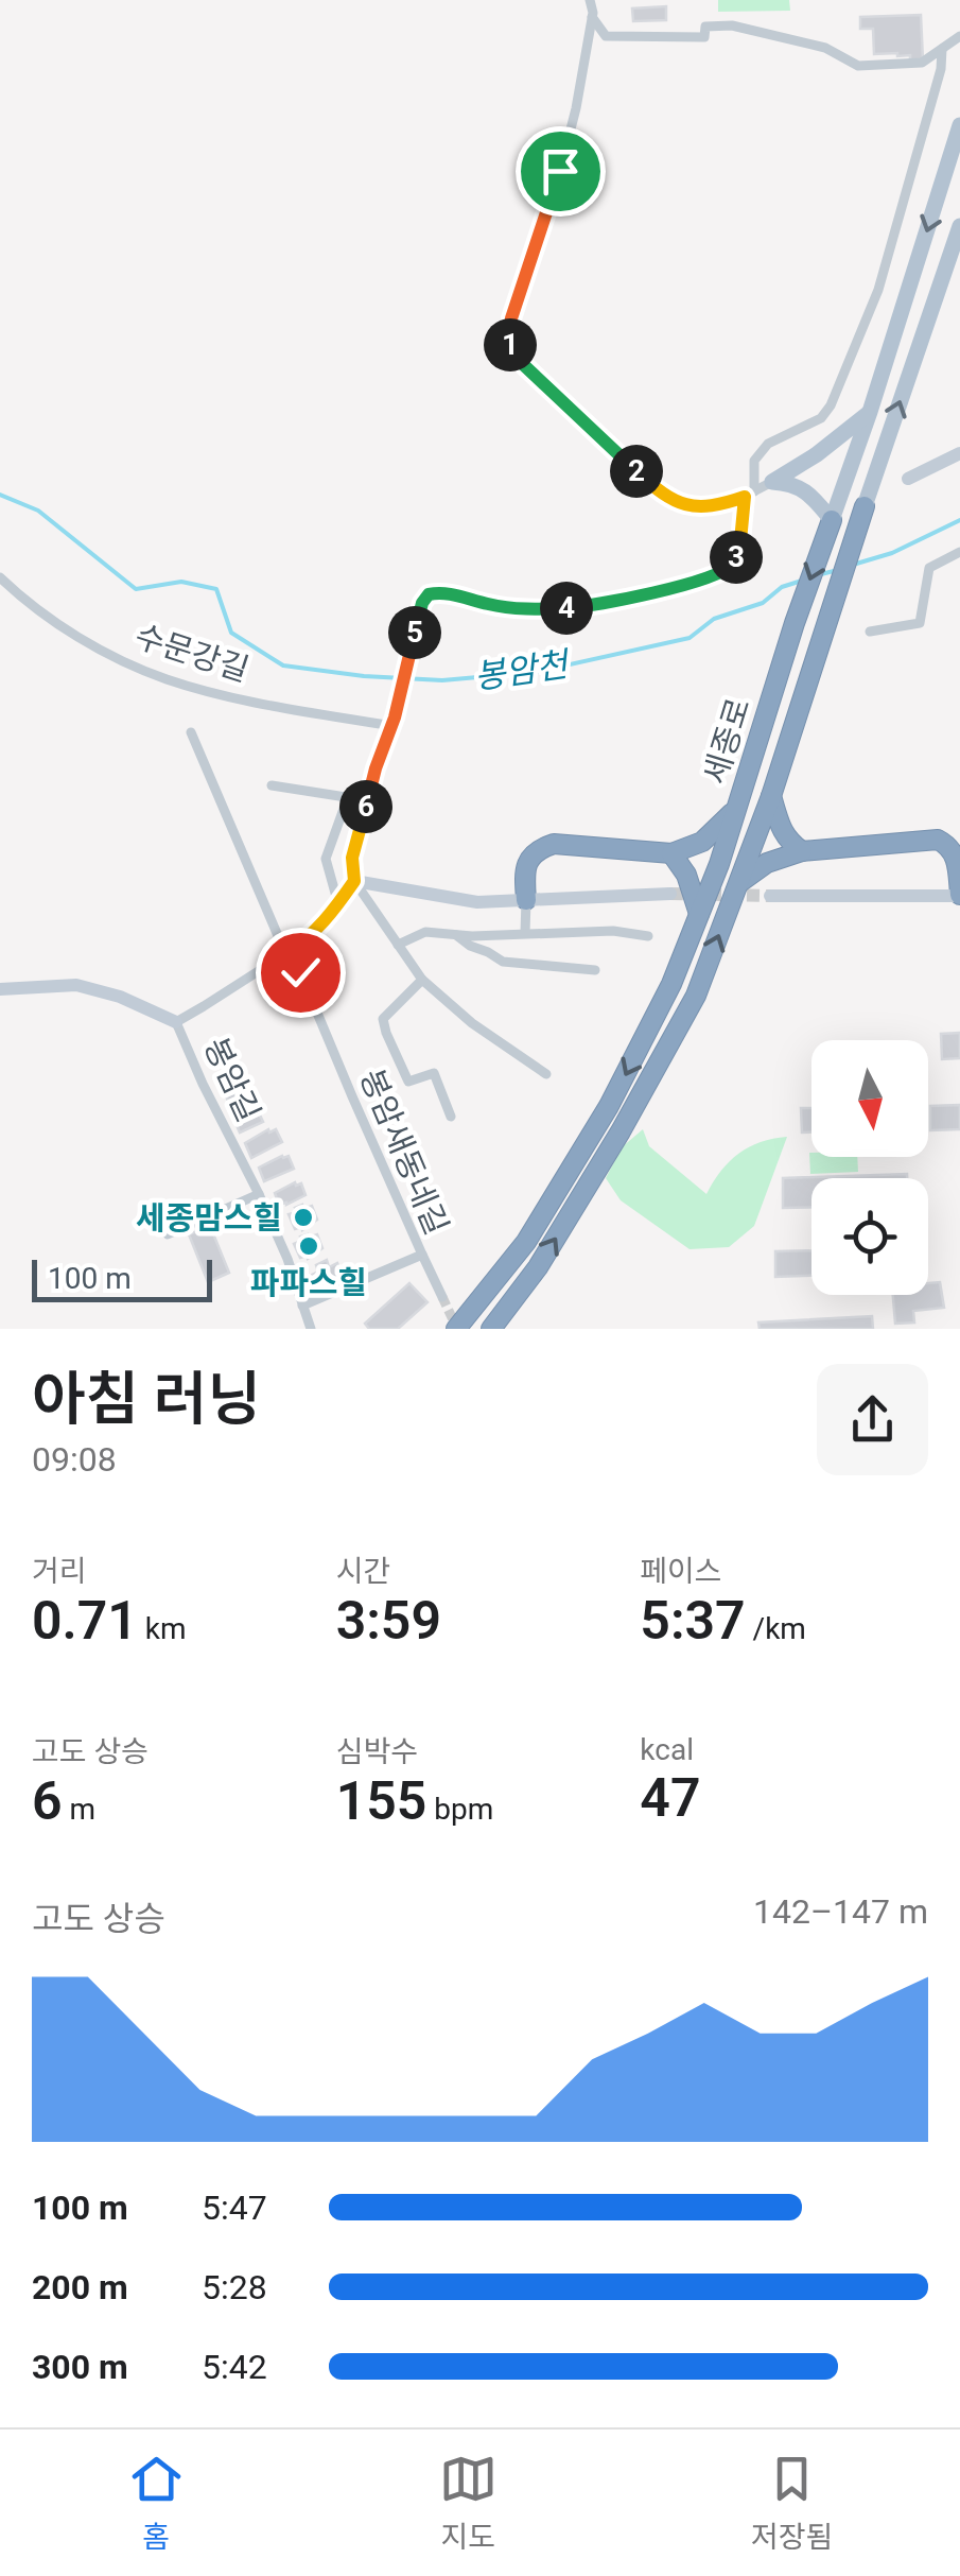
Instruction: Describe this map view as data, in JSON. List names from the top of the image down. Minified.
{"streets":{"highway":["세종로"],"street":["수문강길","봉암길","봉암새동네길"]},"crossings":[["봉암길","봉암새동네길"]],"water":["봉암천"],"places":["세종맘스힐","파파스힐"],"scale_bar":"100 m","north":"bottom","page":{"pins":["1","2","3","4","5","6"],"scale":"100 m","heading":["아침 러닝","09:08"],"stats":[["거리","0.71 km"],["시간","3:59"],["페이스","5:37 /km"],["고도 상승","6 m"],["심박수","155 bpm"],["kcal","47"]],"chart":["고도 상승","142–147 m"],"list":[{"name":"100 m","note":"5:47"},{"name":"200 m","note":"5:28"},{"name":"300 m","note":"5:42"}],"tabs":["홈","지도","저장됨"]}}
